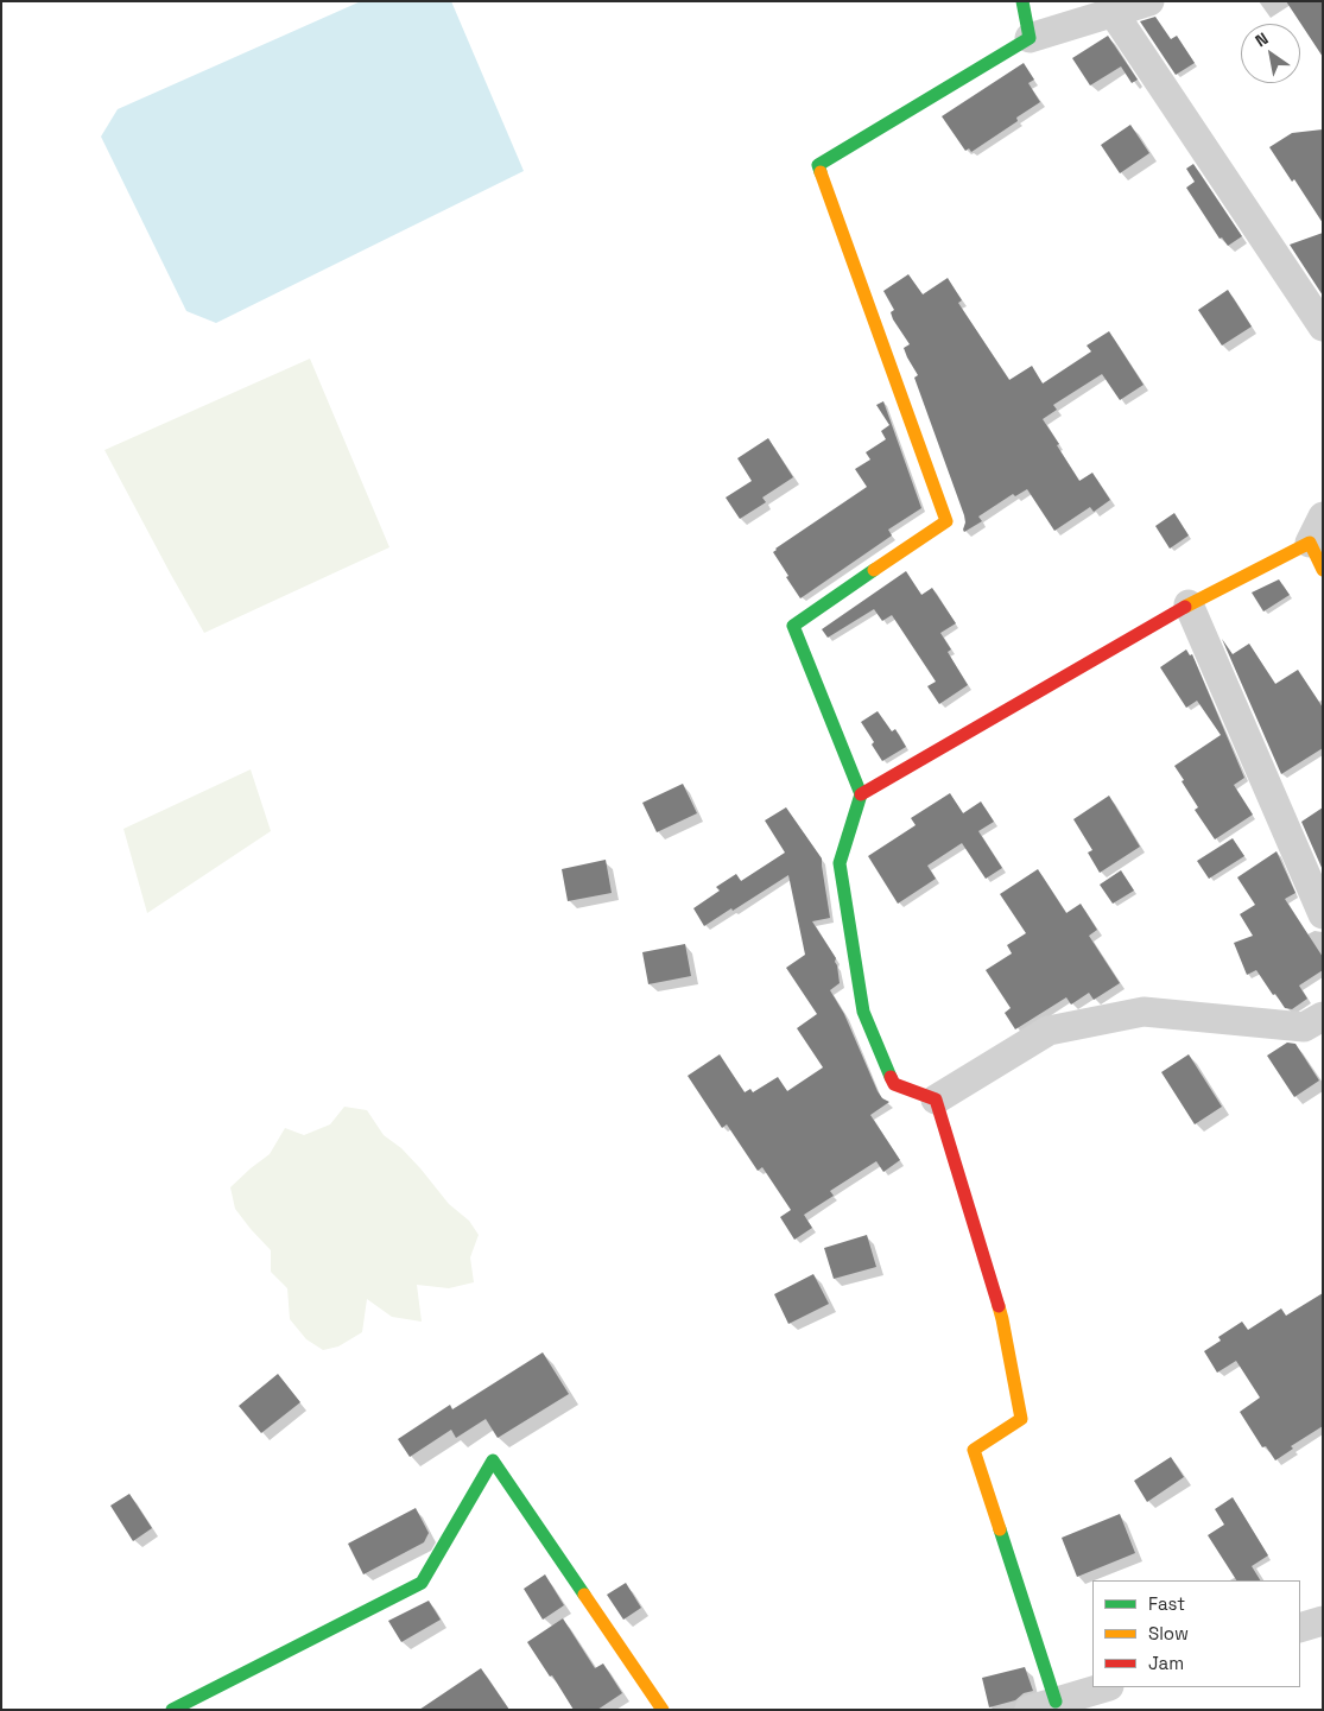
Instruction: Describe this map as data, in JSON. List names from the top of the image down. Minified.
{"legend":["Fast","Slow","Jam"],"north":"top left"}
